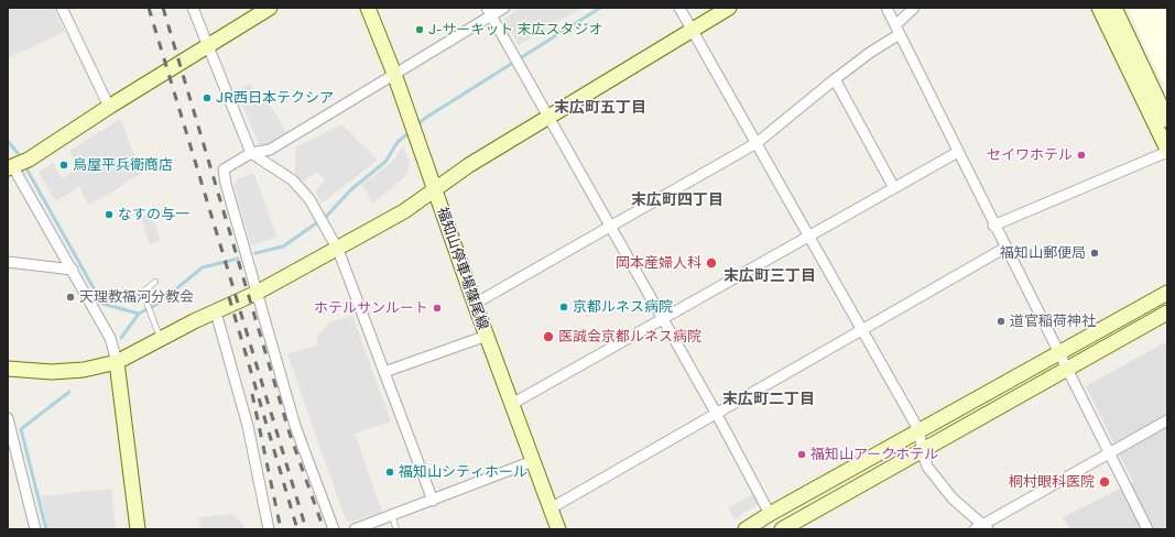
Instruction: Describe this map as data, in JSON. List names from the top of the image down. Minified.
{"streets":{"street":["福知山停車場篠尾線"]},"districts":["末広町五丁目","末広町四丁目","末広町三丁目","末広町二丁目"],"places":["J-サーキット 末広スタジオ","JR西日本テクシア","セイワホテル","鳥屋平兵衛商店","なすの与一","福知山郵便局","岡本産婦人科","天理教福河分教会","京都ルネス病院","ホテルサンルート","道官稲荷神社","医誠会京都ルネス病院","福知山アークホテル","福知山シティホール","桐村眼科医院"]}
